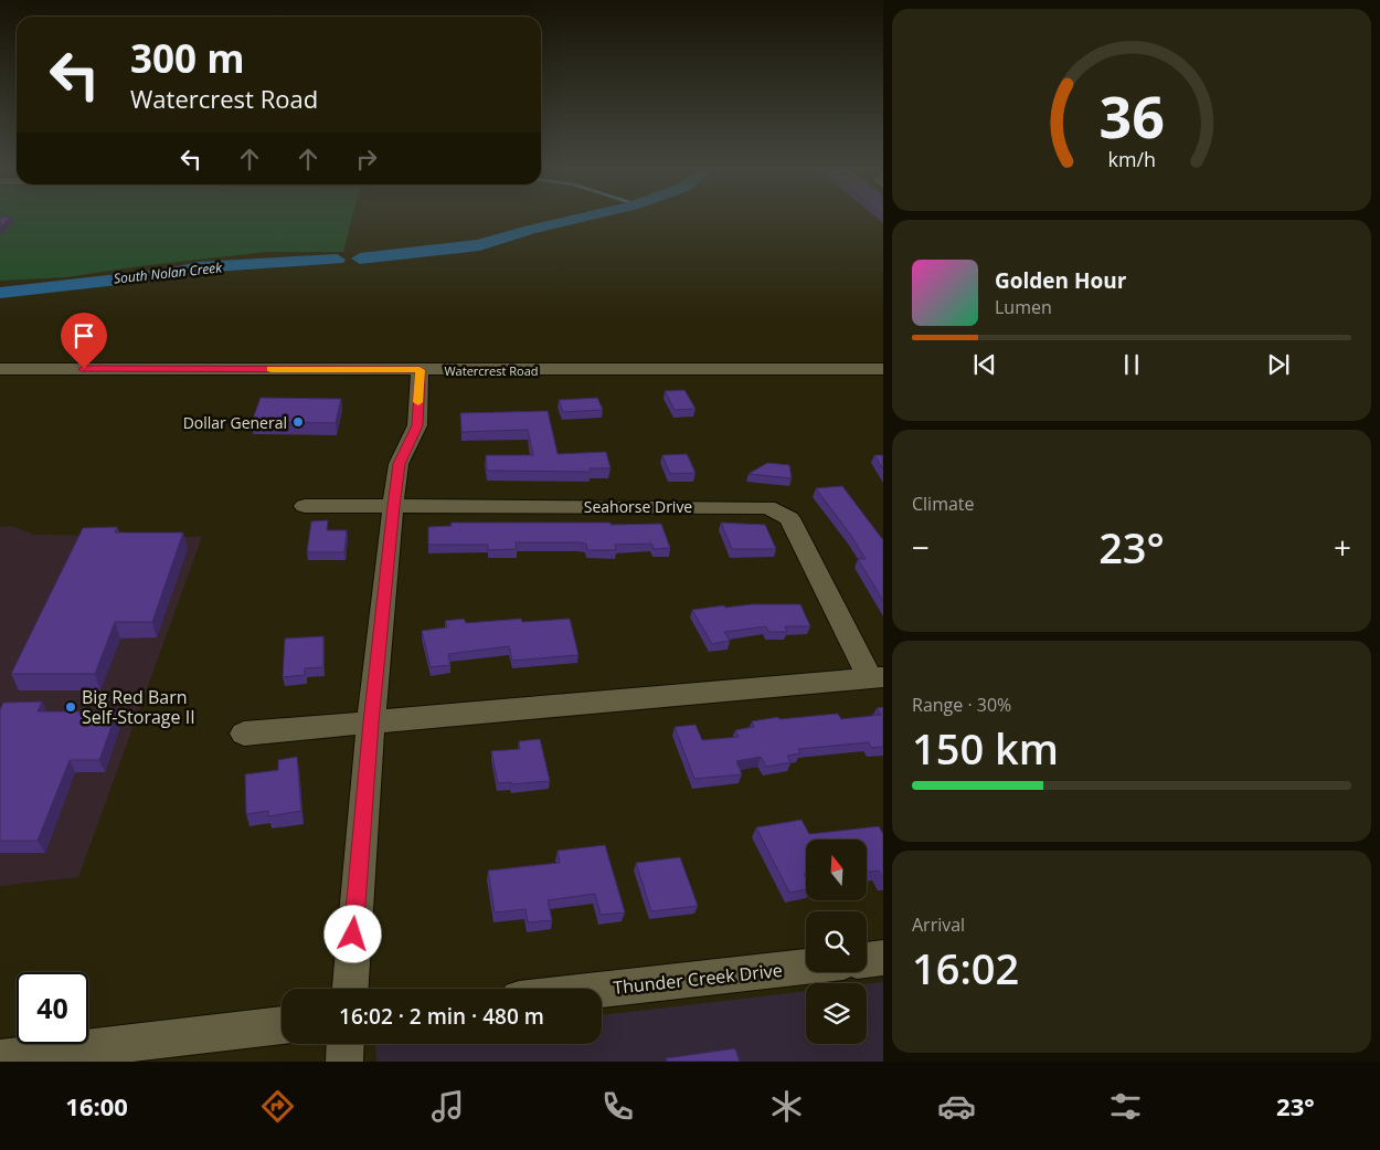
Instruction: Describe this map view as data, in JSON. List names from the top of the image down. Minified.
{"streets":{"street":["Watercrest Road","Seahorse Drive","Thunder Creek Drive"]},"water":["South Nolan Creek"],"places":["Dollar General","Big Red Barn Self-Storage II"],"north":"top","page":{"turn":["300 m","Watercrest Road"],"song":["Golden Hour","Lumen"],"tile":["Climate",["Range · 30%","150 km"],["Arrival","16:02"]],"heat":["−","23°","+"],"limit":"40","trip":"16:02 · 2 min · 480 m","tabs":["16:00","23°"],"gauge":["36","km/h"]}}
